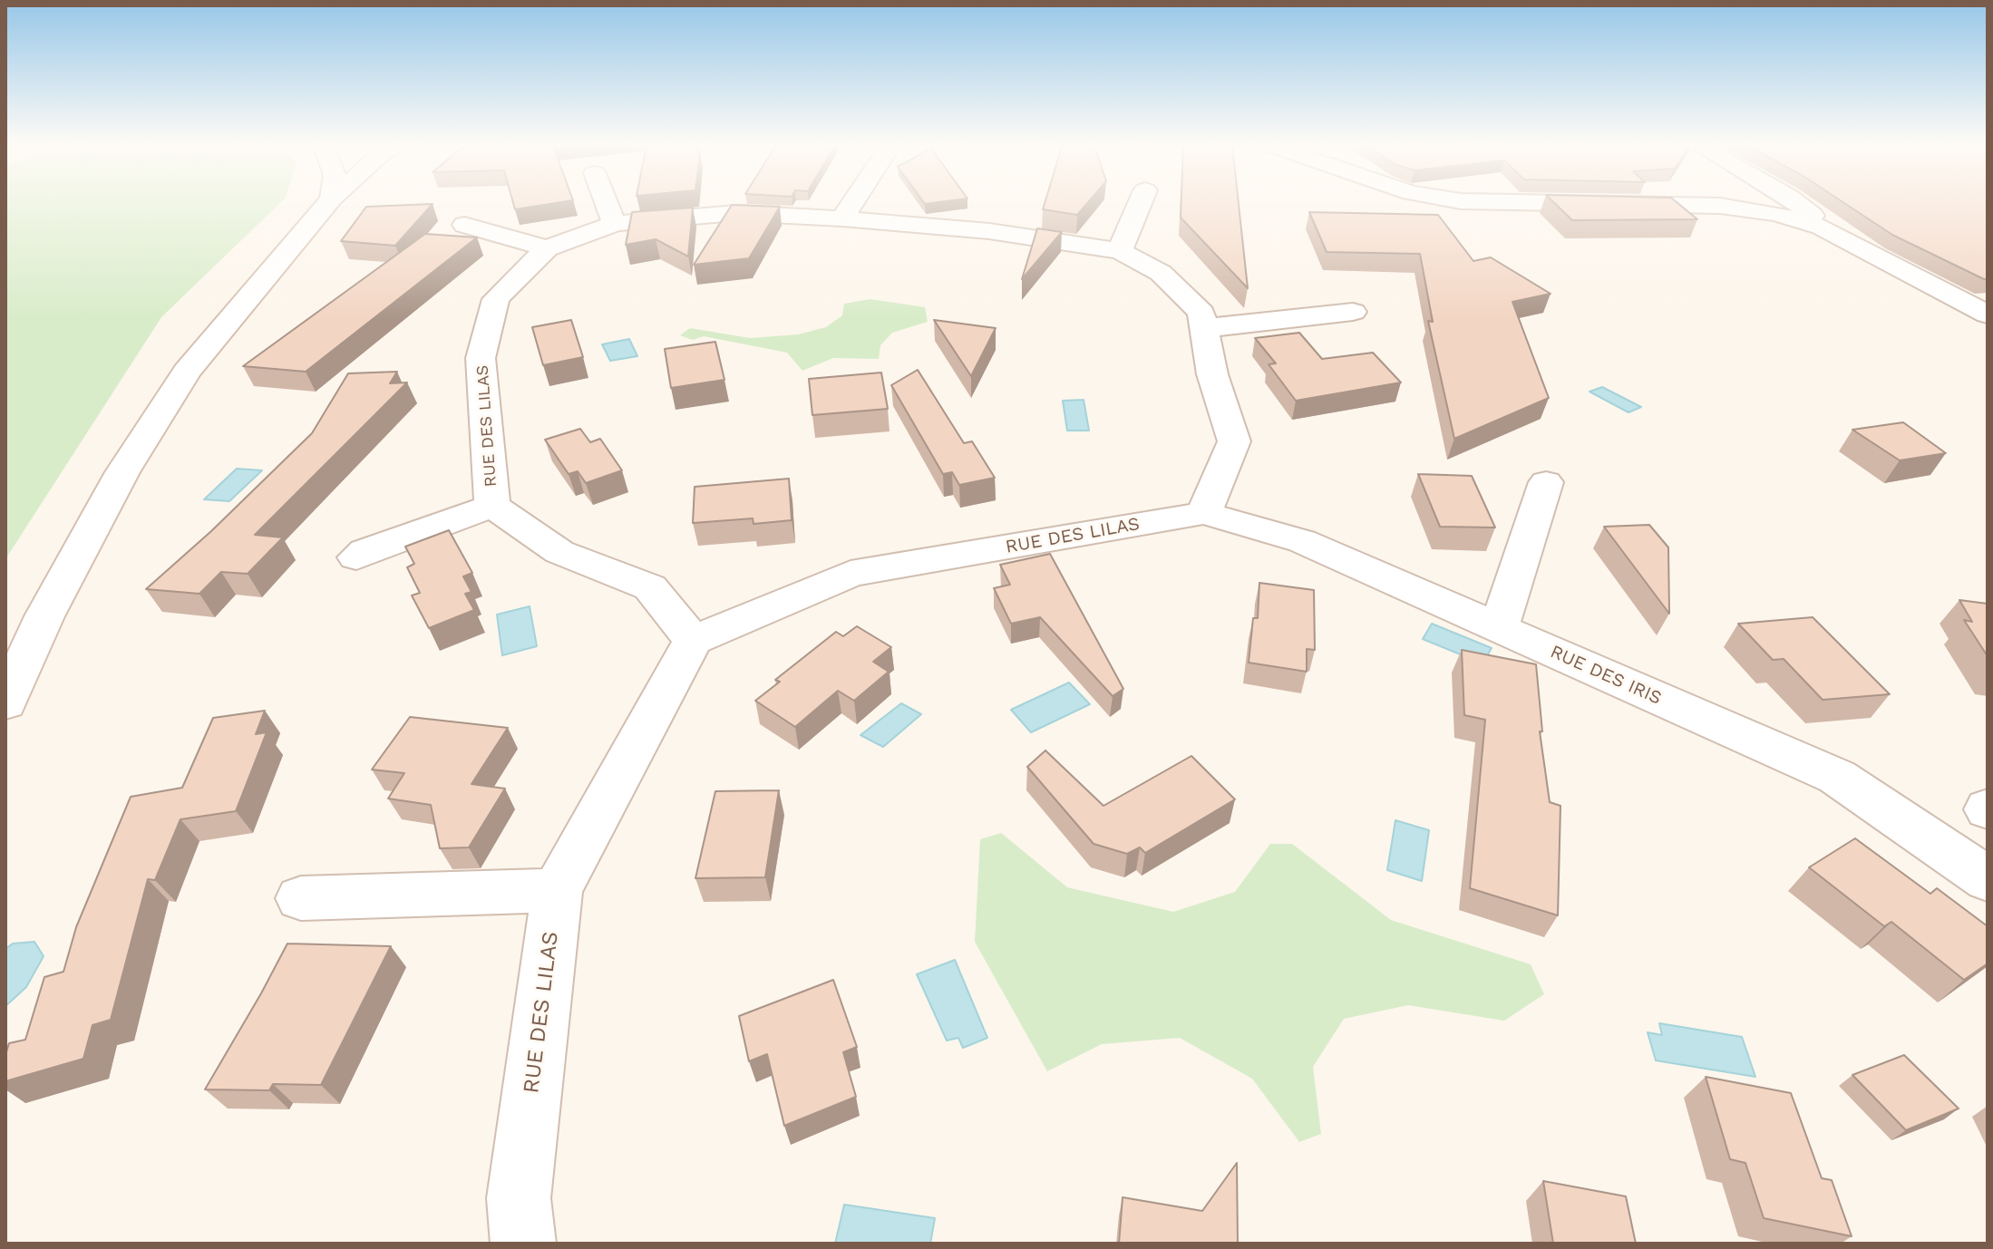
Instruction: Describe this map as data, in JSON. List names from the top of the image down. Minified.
{"streets":{"street":["RUE DES LILAS","RUE DES IRIS"]},"crossings":[["RUE DES LILAS","RUE DES IRIS"]]}
